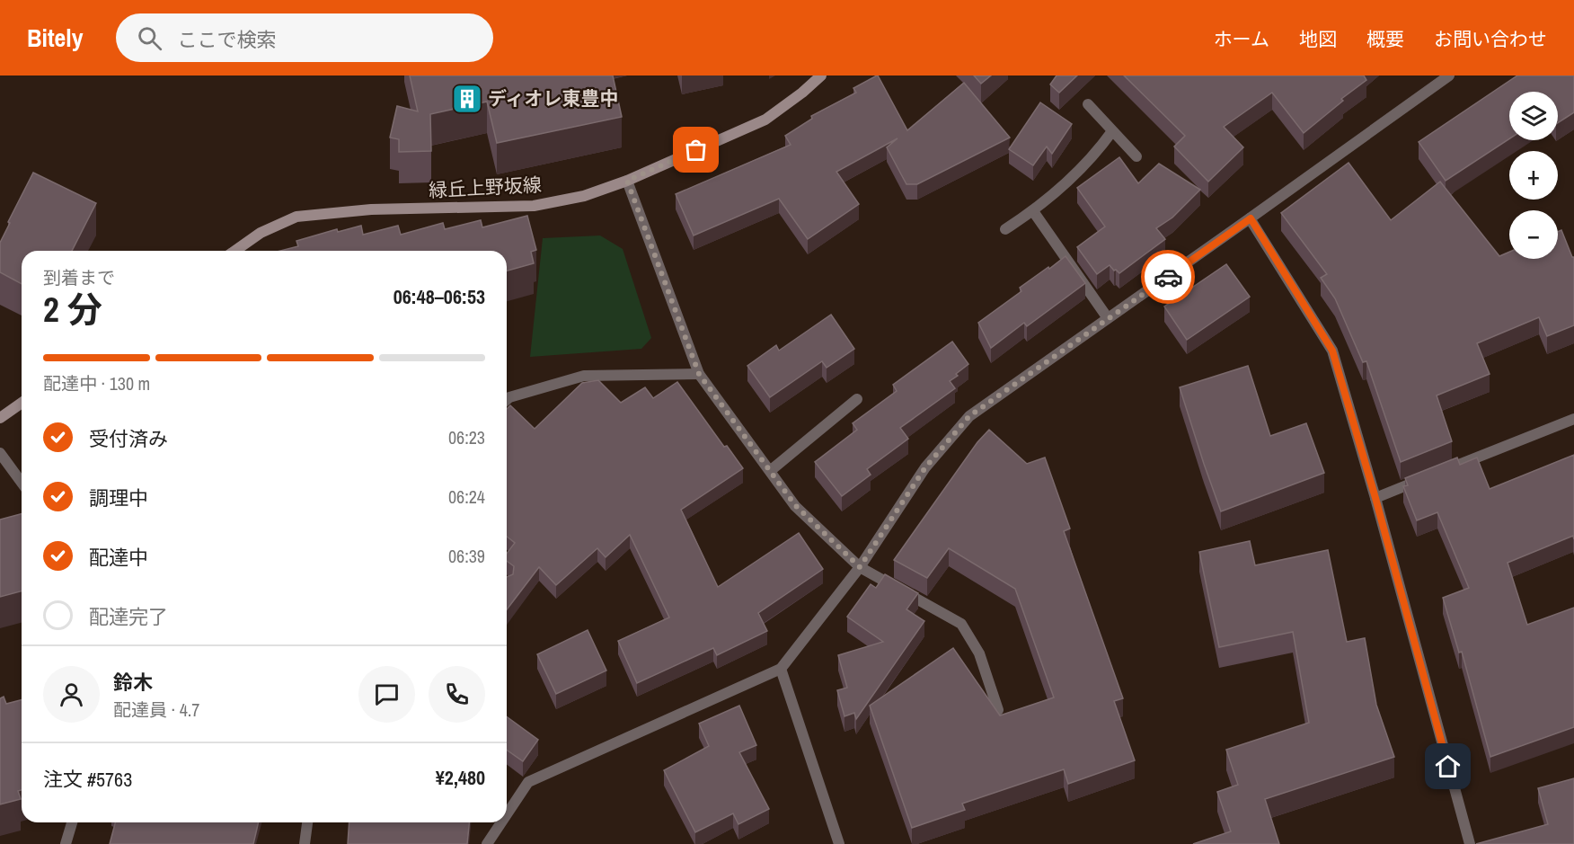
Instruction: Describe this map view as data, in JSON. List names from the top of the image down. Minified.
{"streets":{"street":["緑丘上野坂線"]},"places":{"building":["ディオレ東豊中"]},"page":{"header":"Bitely","search":"ここで検索","nav":["ホーム","地図","概要","お問い合わせ"],"map_buttons":["+","−"],"heading":["2 分","到着まで","06:48–06:53"],"panel":["鈴木","配達員 · 4.7","注文 #5763","¥2,480"],"bar":"配達中 · 130 m","list":[["受付済み","06:23"],["調理中","06:24"],["配達中","06:39"],"配達完了"]}}
